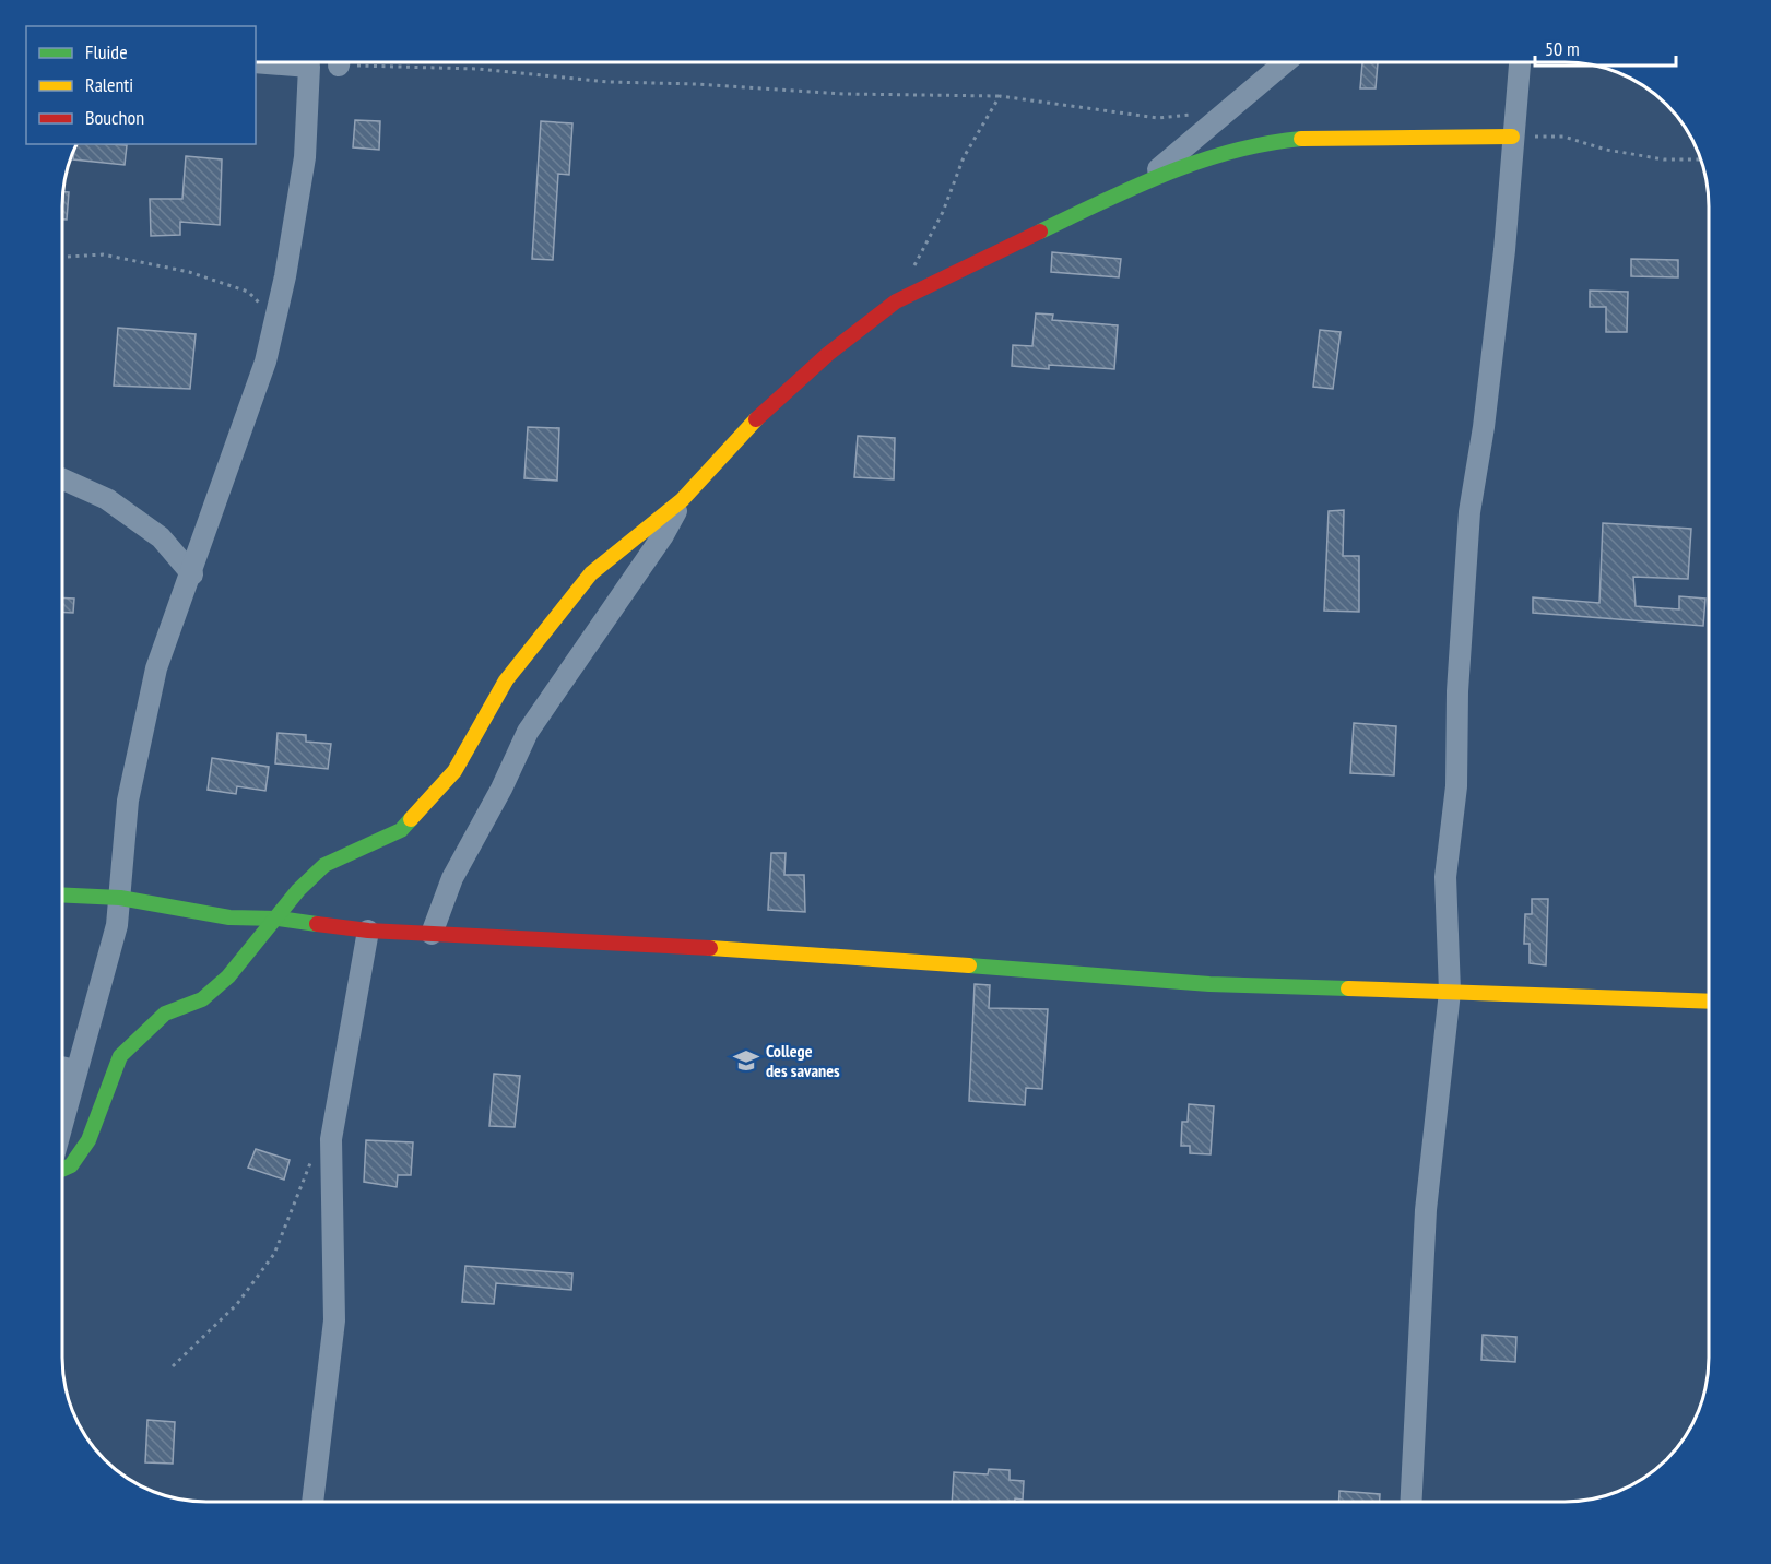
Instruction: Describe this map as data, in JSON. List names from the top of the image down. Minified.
{"places":{"school or university":["College des savanes"]},"legend":["Fluide","Ralenti","Bouchon"],"scale_bar":"50 m"}
